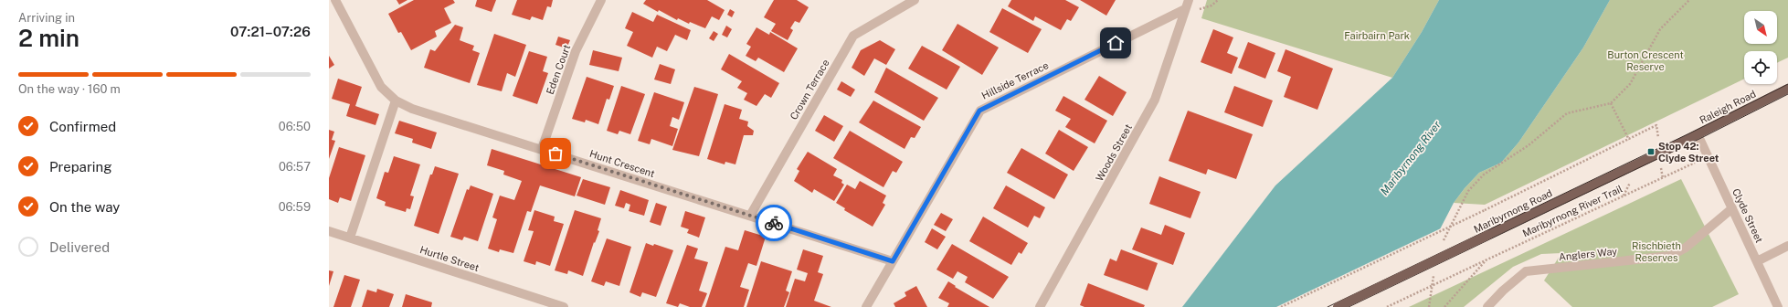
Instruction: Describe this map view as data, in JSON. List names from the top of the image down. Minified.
{"streets":{"main road":["Raleigh Road","Maribyrnong Road"],"street":["Eden Court","Hillside Terrace","Crown Terrace","Woods Street","Hunt Crescent","Clyde Street","Anglers Way","Hurtle Street"],"path":["Maribyrnong River Trail"]},"crossings":[["Eden Court","Hunt Crescent"],["Hillside Terrace","Woods Street"],["Hillside Terrace","Hunt Crescent"],["Crown Terrace","Hunt Crescent"],["Raleigh Road","Maribyrnong Road"],["Raleigh Road","Clyde Street"],["Maribyrnong Road","Clyde Street"],["Maribyrnong River Trail","Clyde Street"],["Clyde Street","Anglers Way"]],"water":["Maribyrnong River"],"parks":["Fairbairn Park","Burton Crescent Reserve","Rischbieth Reserves"],"places":{"transit":["Stop 42: Clyde Street"]},"north":"bottom right","page":{"heading":["2 min","Arriving in","07:21–07:26"],"bar":"On the way · 160 m","list":[["Confirmed","06:50"],["Preparing","06:57"],["On the way","06:59"],"Delivered"]}}
